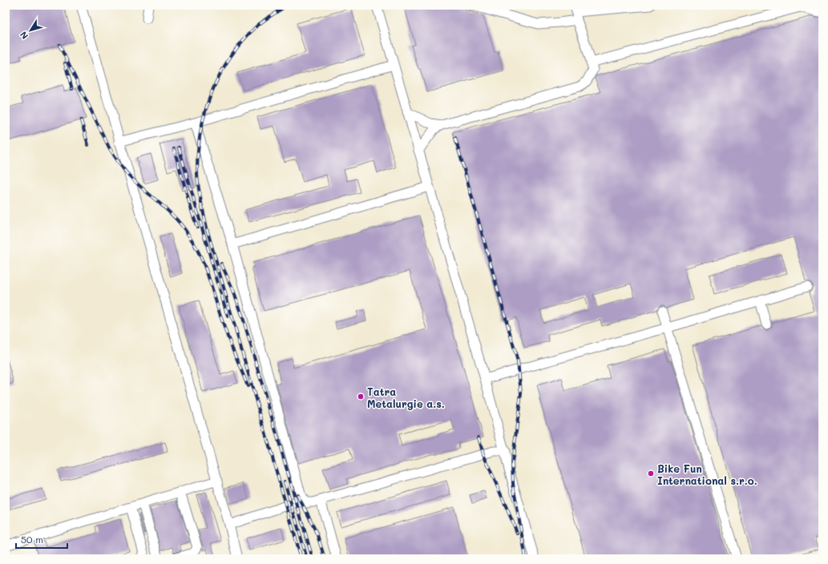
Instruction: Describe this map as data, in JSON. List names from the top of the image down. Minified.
{"places":["Tatra Metalurgie a.s.","Bike Fun International s.r.o."],"scale_bar":"50 m","north":"bottom left"}
